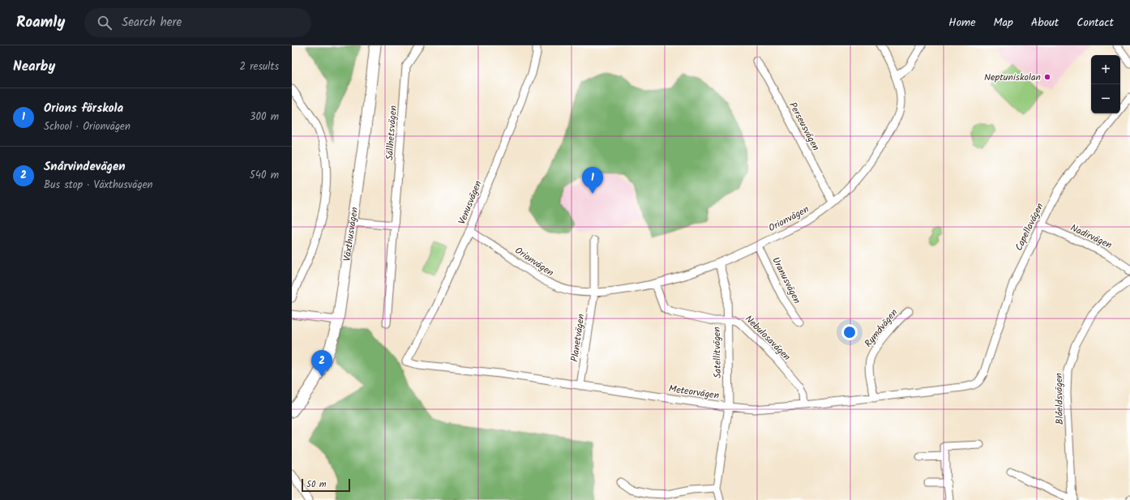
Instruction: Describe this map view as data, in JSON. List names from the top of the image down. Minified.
{"streets":{"street":["Perseusvägen","Sällhetsvägen","Venusvägen","Orionvägen","Capellavägen","Växthusvägen","Nadirvägen","Uranusvägen","Rymdvägen","Planetvägen","Nebulosavägen","Satellitvägen","Meteorvägen","Blåeldsvägen"]},"crossings":[["Perseusvägen","Orionvägen"],["Venusvägen","Orionvägen"],["Venusvägen","Meteorvägen"],["Orionvägen","Uranusvägen"],["Orionvägen","Planetvägen"],["Orionvägen","Nebulosavägen"],["Orionvägen","Satellitvägen"],["Capellavägen","Nadirvägen"],["Capellavägen","Meteorvägen"],["Rymdvägen","Meteorvägen"],["Planetvägen","Meteorvägen"],["Nebulosavägen","Satellitvägen"],["Nebulosavägen","Meteorvägen"],["Satellitvägen","Meteorvägen"]],"places":["Neptuniskolan"],"scale_bar":"50 m","page":{"header":"Roamly","search":"Search here","nav":["Home","Map","About","Contact"],"heading":["Nearby","2 results"],"map_buttons":["+","−"],"list":[{"mark":"1","name":"Orions förskola","note":"School · Orionvägen","value":"300 m"},{"mark":"2","name":"Snårvindevägen","note":"Bus stop · Växthusvägen","value":"540 m"}],"pins":["1","2"],"scale":"50 m"}}
